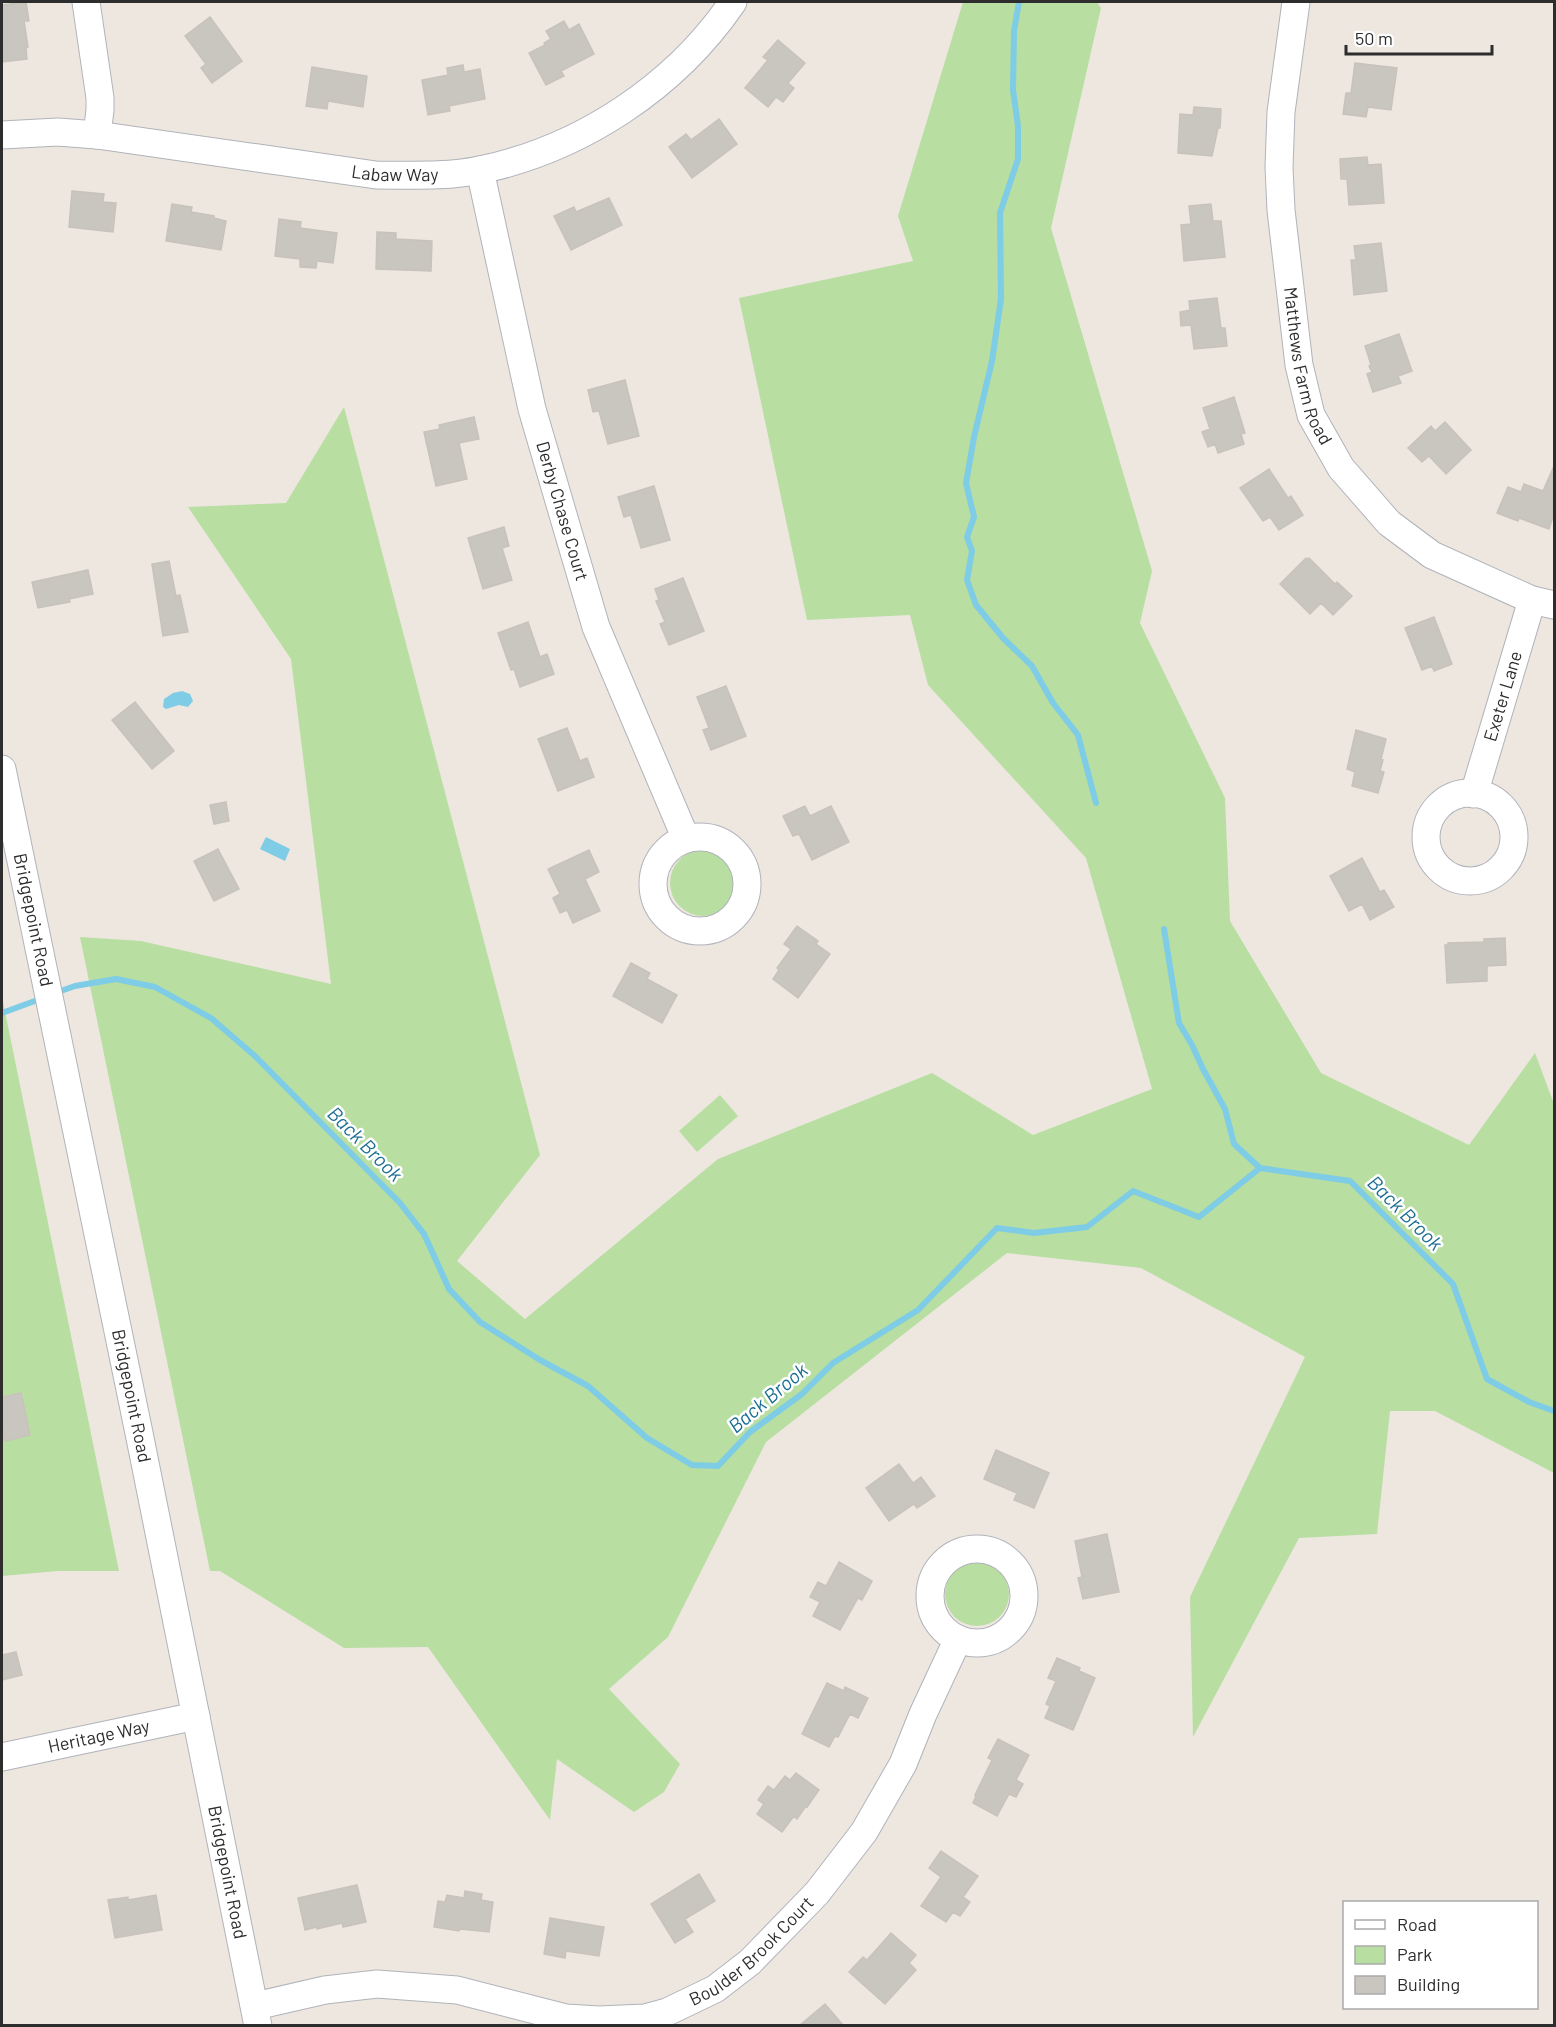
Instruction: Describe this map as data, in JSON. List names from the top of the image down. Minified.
{"streets":{"street":["Labaw Way","Matthews Farm Road","Derby Chase Court","Exeter Lane","Bridgepoint Road","Heritage Way","Boulder Brook Court"]},"crossings":[["Labaw Way","Derby Chase Court"],["Matthews Farm Road","Exeter Lane"],["Bridgepoint Road","Heritage Way"],["Bridgepoint Road","Boulder Brook Court"]],"water":["Back Brook"],"legend":["Road","Park","Building"],"scale_bar":"50 m"}
